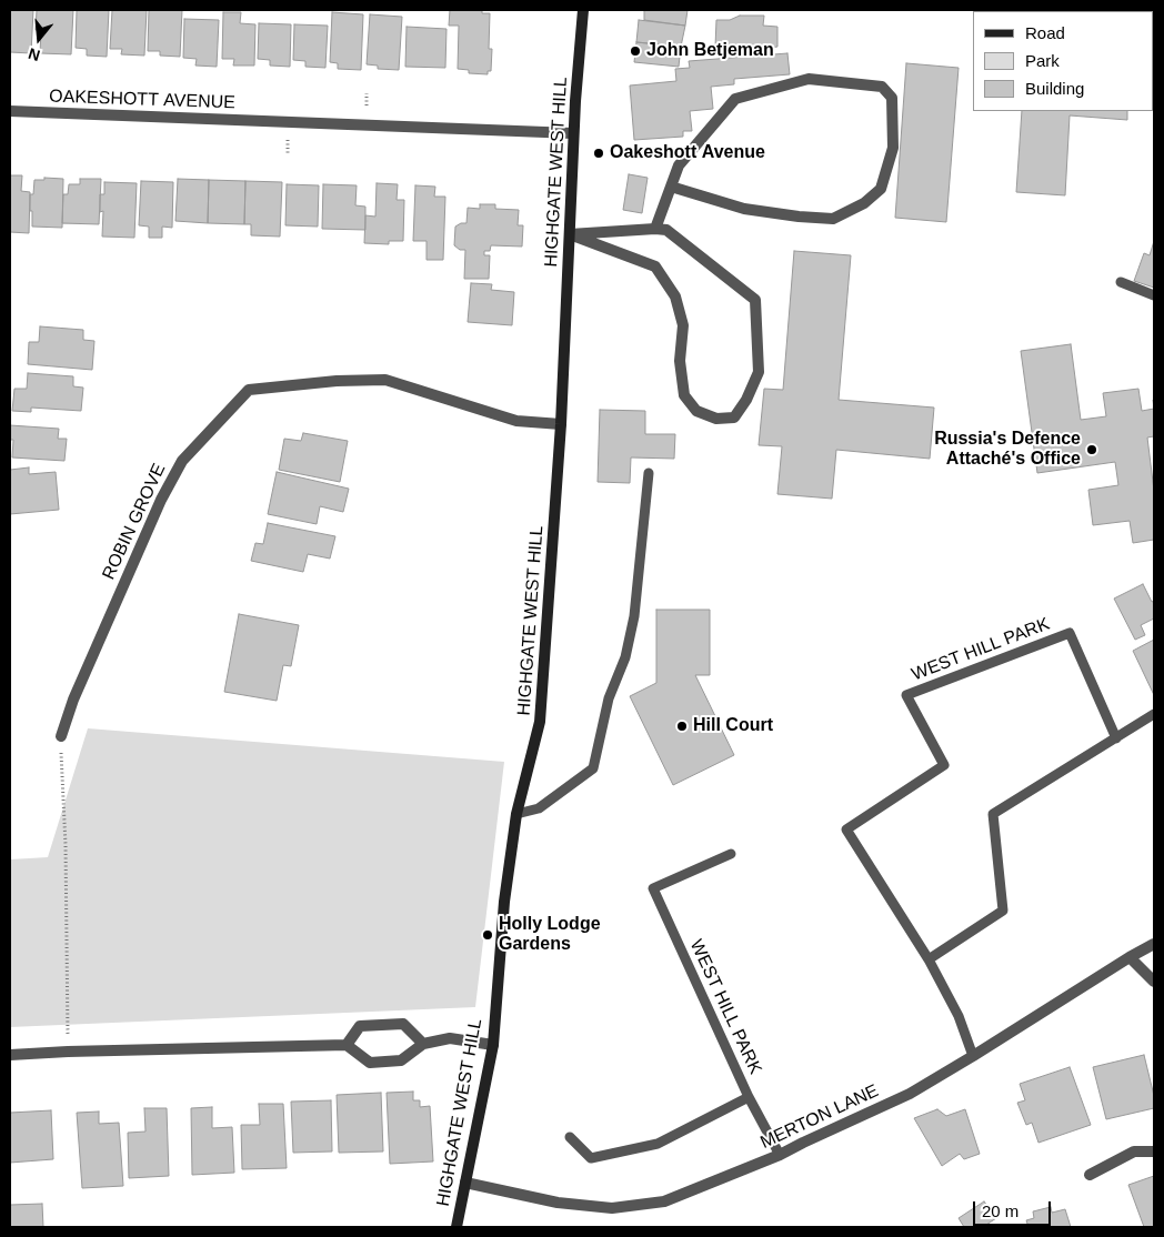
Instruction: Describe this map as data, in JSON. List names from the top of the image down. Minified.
{"streets":{"street":["OAKESHOTT AVENUE","HIGHGATE WEST HILL","ROBIN GROVE","MERTON LANE"],"lane":["WEST HILL PARK"]},"crossings":[["OAKESHOTT AVENUE","HIGHGATE WEST HILL"],["HIGHGATE WEST HILL","ROBIN GROVE"],["HIGHGATE WEST HILL","MERTON LANE"],["WEST HILL PARK","MERTON LANE"]],"places":["John Betjeman","Oakeshott Avenue","Russia's Defence Attaché's Office","Hill Court","Holly Lodge Gardens"],"legend":["Road","Park","Building"],"scale_bar":"20 m","north":"bottom"}
